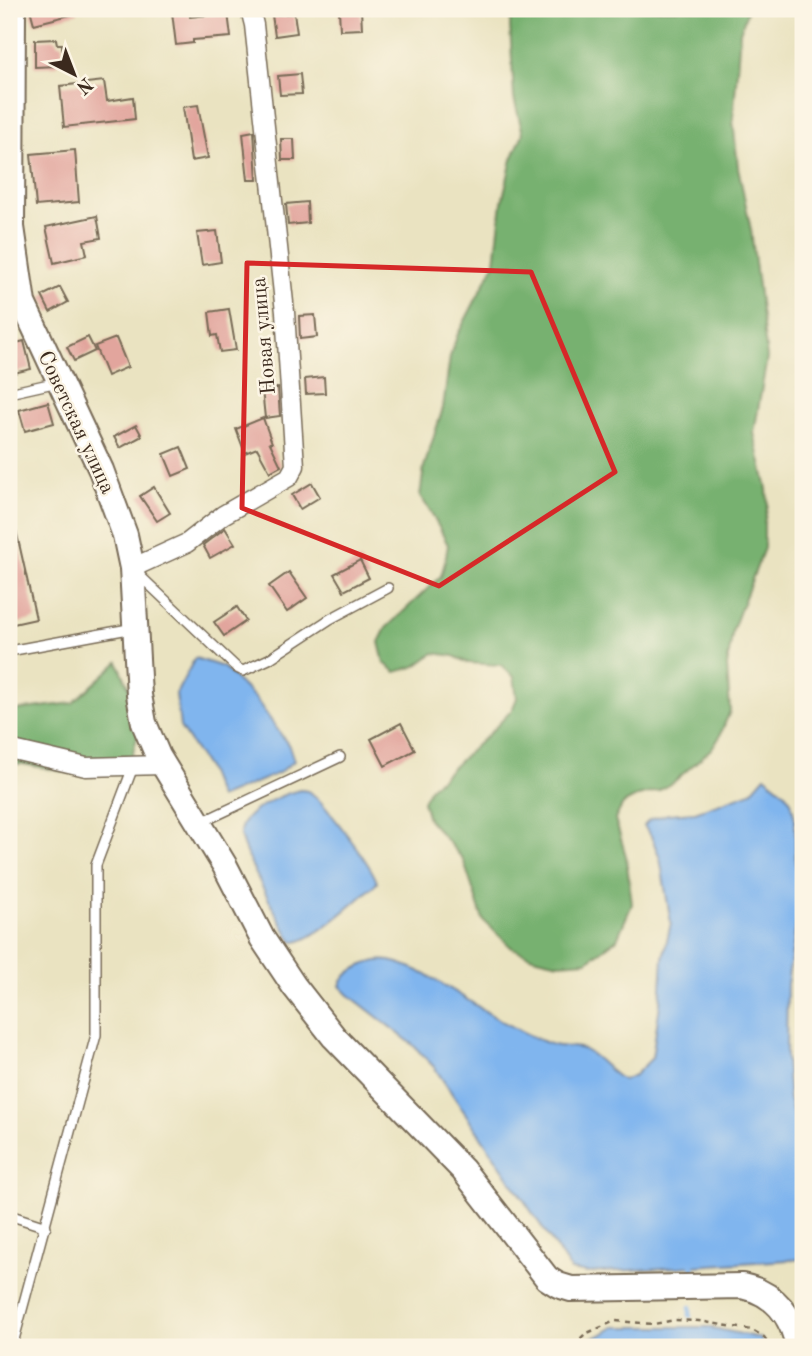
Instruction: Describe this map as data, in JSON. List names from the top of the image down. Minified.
{"streets":{"main road":["Советская улица"],"street":["Новая улица"]},"crossings":[["Новая улица","Советская улица"]],"north":"bottom right"}
